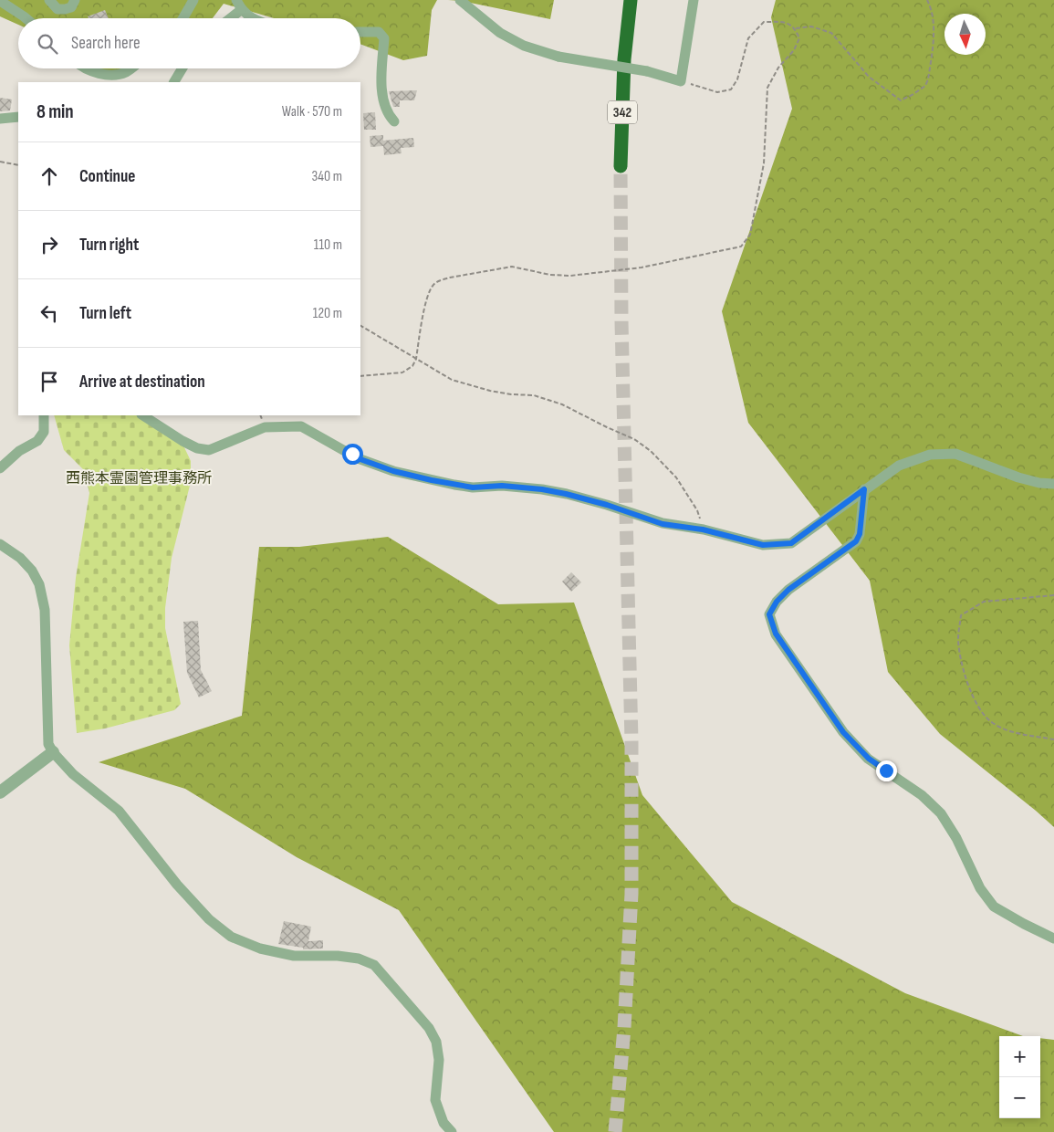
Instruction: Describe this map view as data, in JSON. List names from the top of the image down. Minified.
{"streets":{"highway":["342"]},"parks":["西熊本霊園管理事務所"],"north":"bottom","page":{"search":"Search here","heading":["8 min","Walk · 570 m"],"list":[["Continue","340 m"],["Turn right","110 m"],["Turn left","120 m"],"Arrive at destination"],"map_buttons":["+","−"]}}
